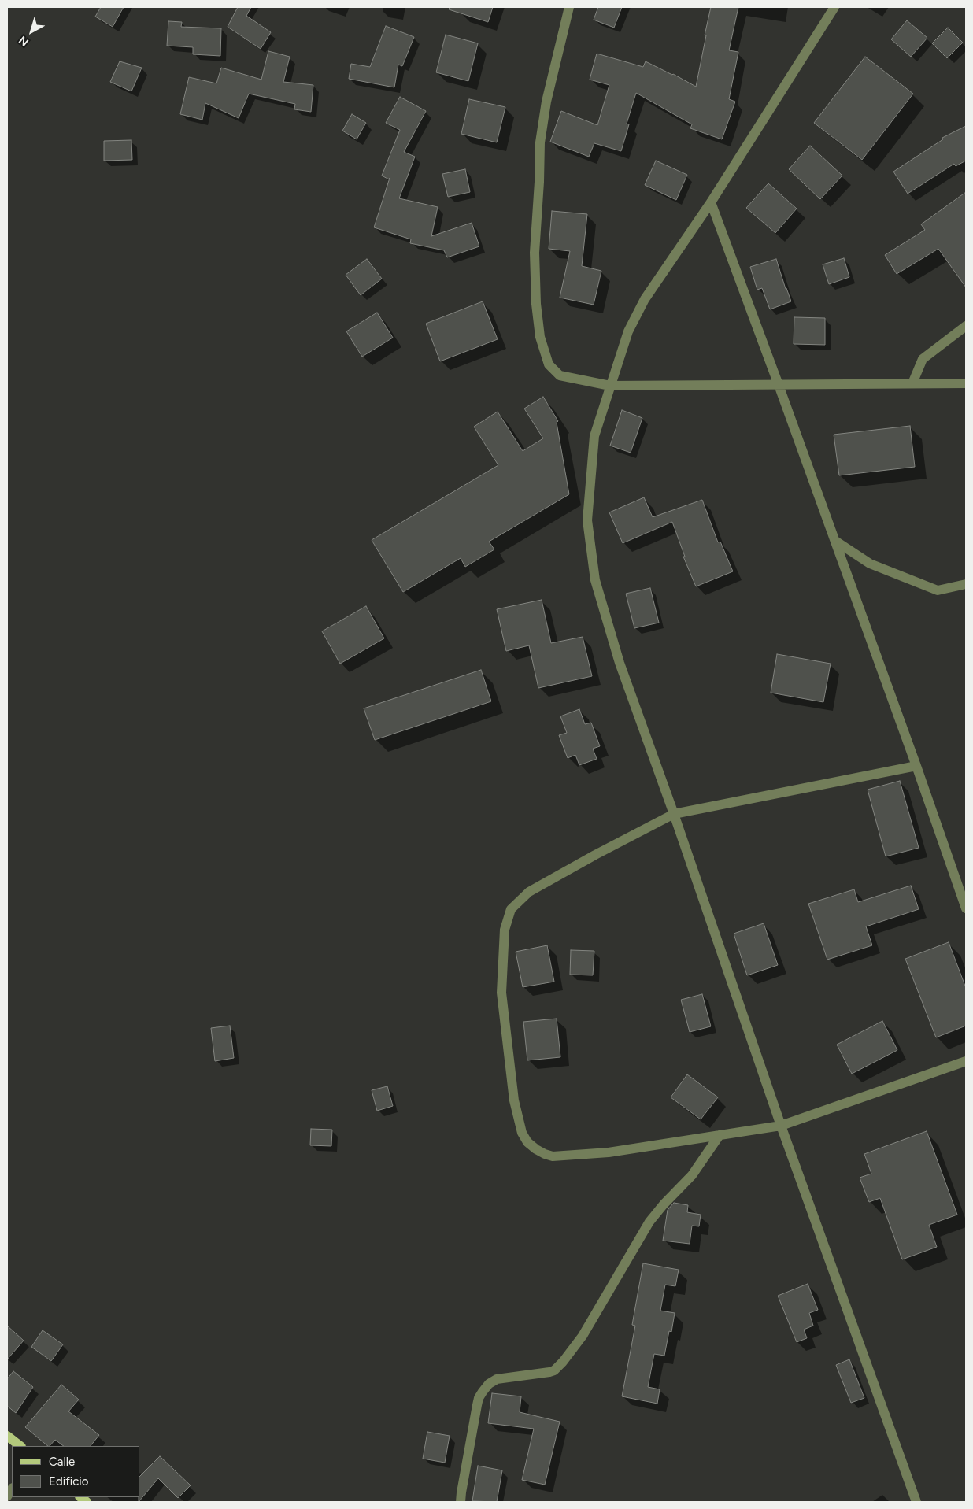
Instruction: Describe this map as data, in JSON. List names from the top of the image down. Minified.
{"legend":["Calle","Edificio"],"north":"bottom left"}
